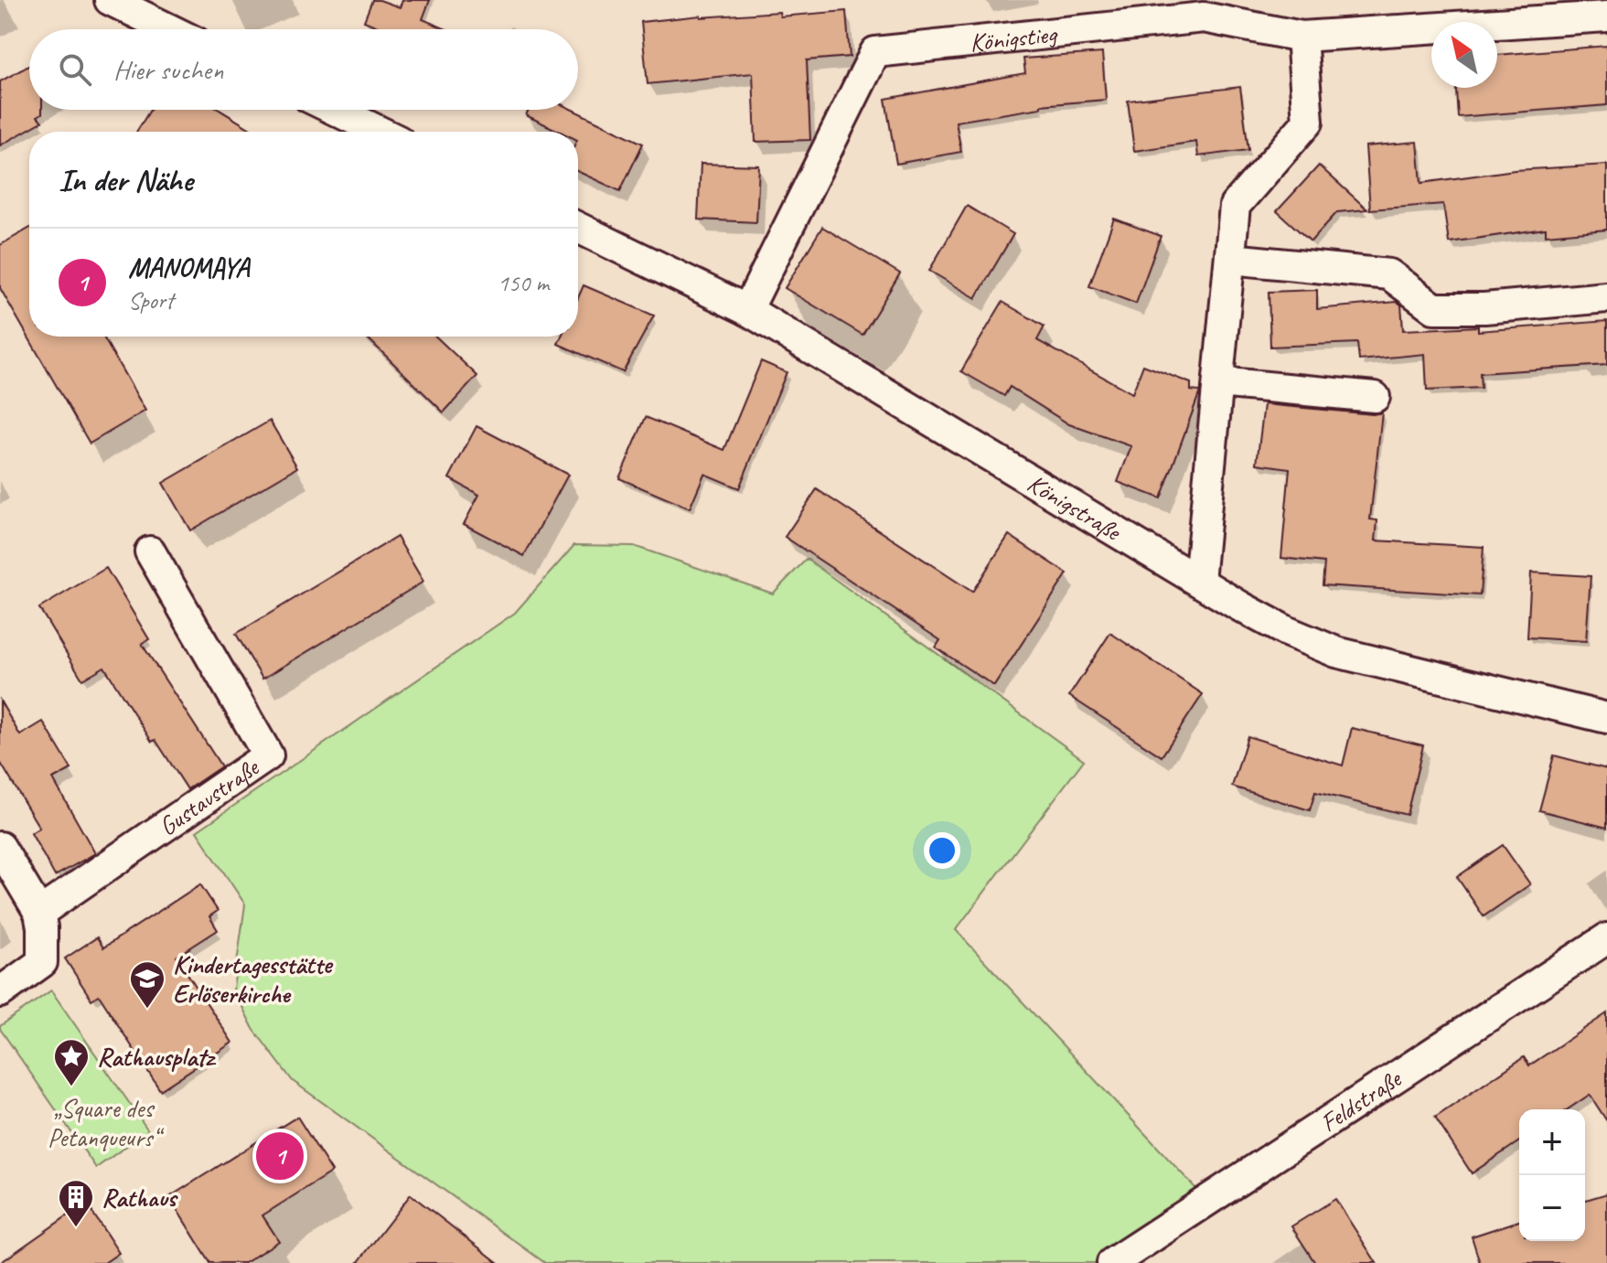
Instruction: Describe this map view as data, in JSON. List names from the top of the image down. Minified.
{"streets":{"street":["Königstieg","Königstraße","Gustavstraße","Feldstraße"]},"crossings":[["Königstieg","Königstraße"]],"parks":["„Square des Petanqueurs“"],"places":{"school or university":["Kindertagesstätte Erlöserkirche"],"place":["Rathausplatz"],"building":["Rathaus"]},"north":"top left","page":{"search":"Hier suchen","heading":"In der Nähe","list":[{"mark":"1","name":"MANOMAYA","note":"Sport","value":"150 m"}],"map_buttons":["+","−"],"pins":"1"}}
